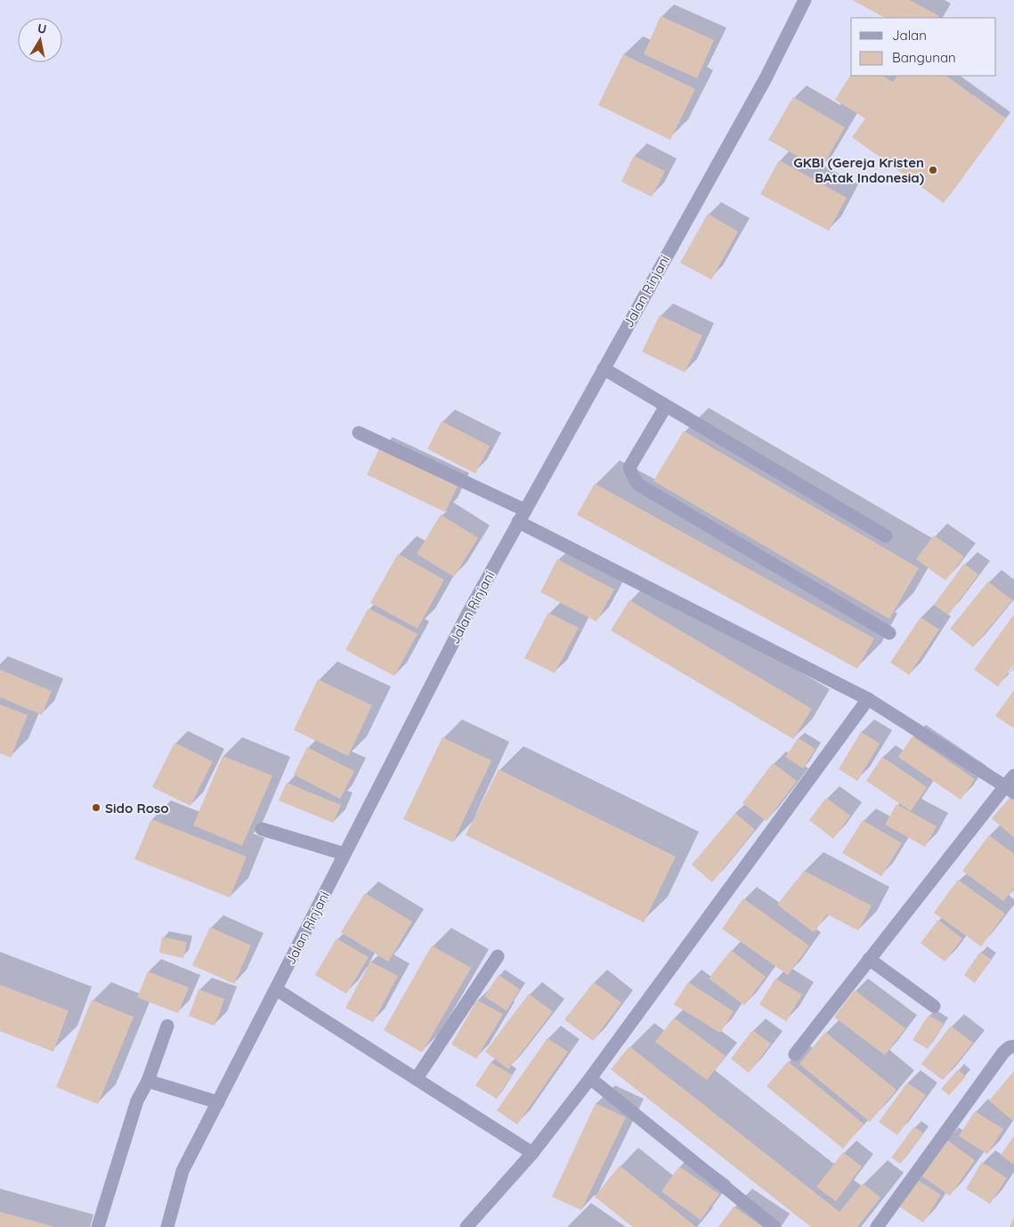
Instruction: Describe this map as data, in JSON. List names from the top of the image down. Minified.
{"streets":{"street":["Jalan Rinjani"]},"places":["GKBI (Gereja Kristen BAtak Indonesia)","Sido Roso"],"legend":["Jalan","Bangunan"],"north":"top"}
